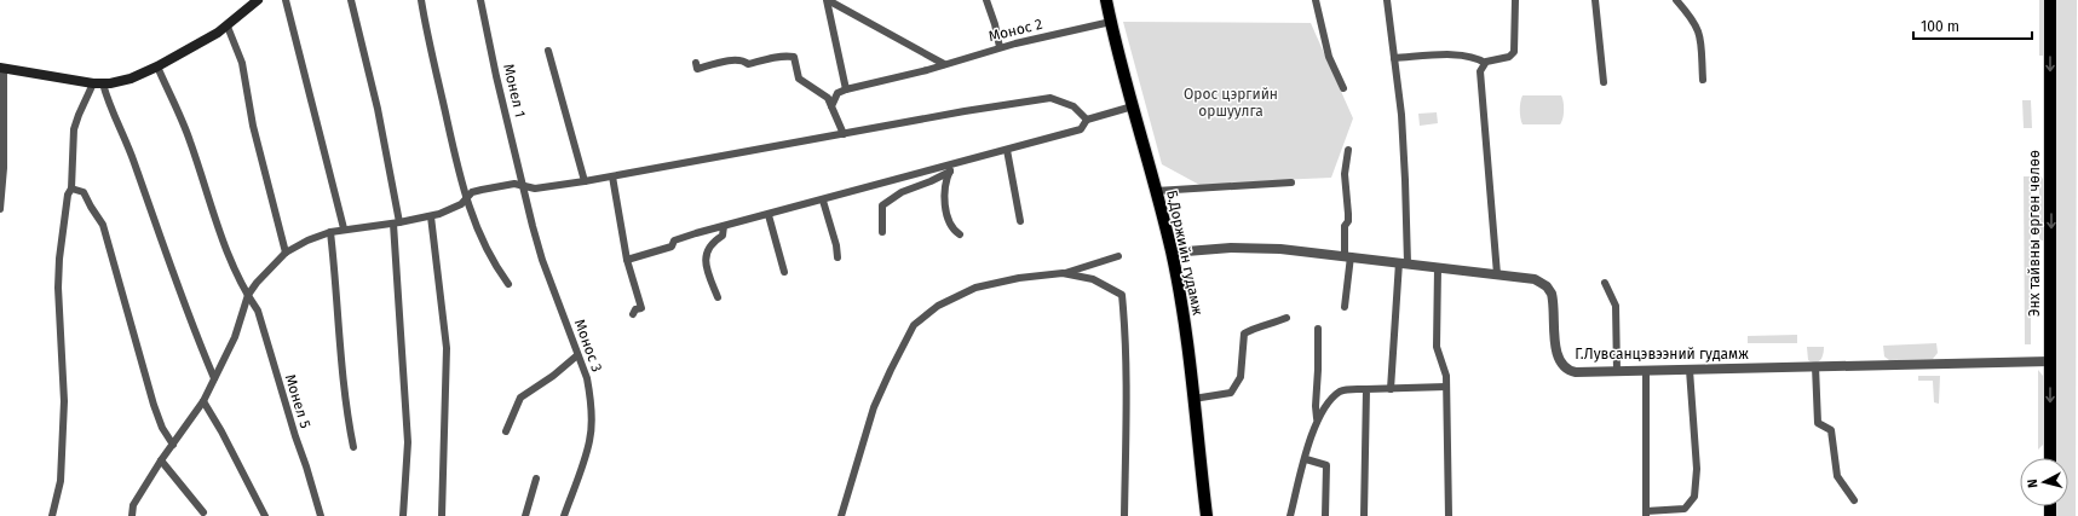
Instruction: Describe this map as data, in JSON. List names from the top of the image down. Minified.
{"streets":{"main road":["Энх тайвны өргөн чөлөө","Б.Доржийн гудамж"],"street":["Монос 2","Монел 1","Монос 3","Г.Лувсанцэвээний гудамж","Монел 5"]},"crossings":[["Монос 2","Б.Доржийн гудамж"],["Монел 1","Монос 3"],["Энх тайвны өргөн чөлөө","Г.Лувсанцэвээний гудамж"],["Б.Доржийн гудамж","Г.Лувсанцэвээний гудамж"]],"one_way":["Энх тайвны өргөн чөлөө"],"parks":["Орос цэргийн оршуулга"],"scale_bar":"100 m","north":"left"}
